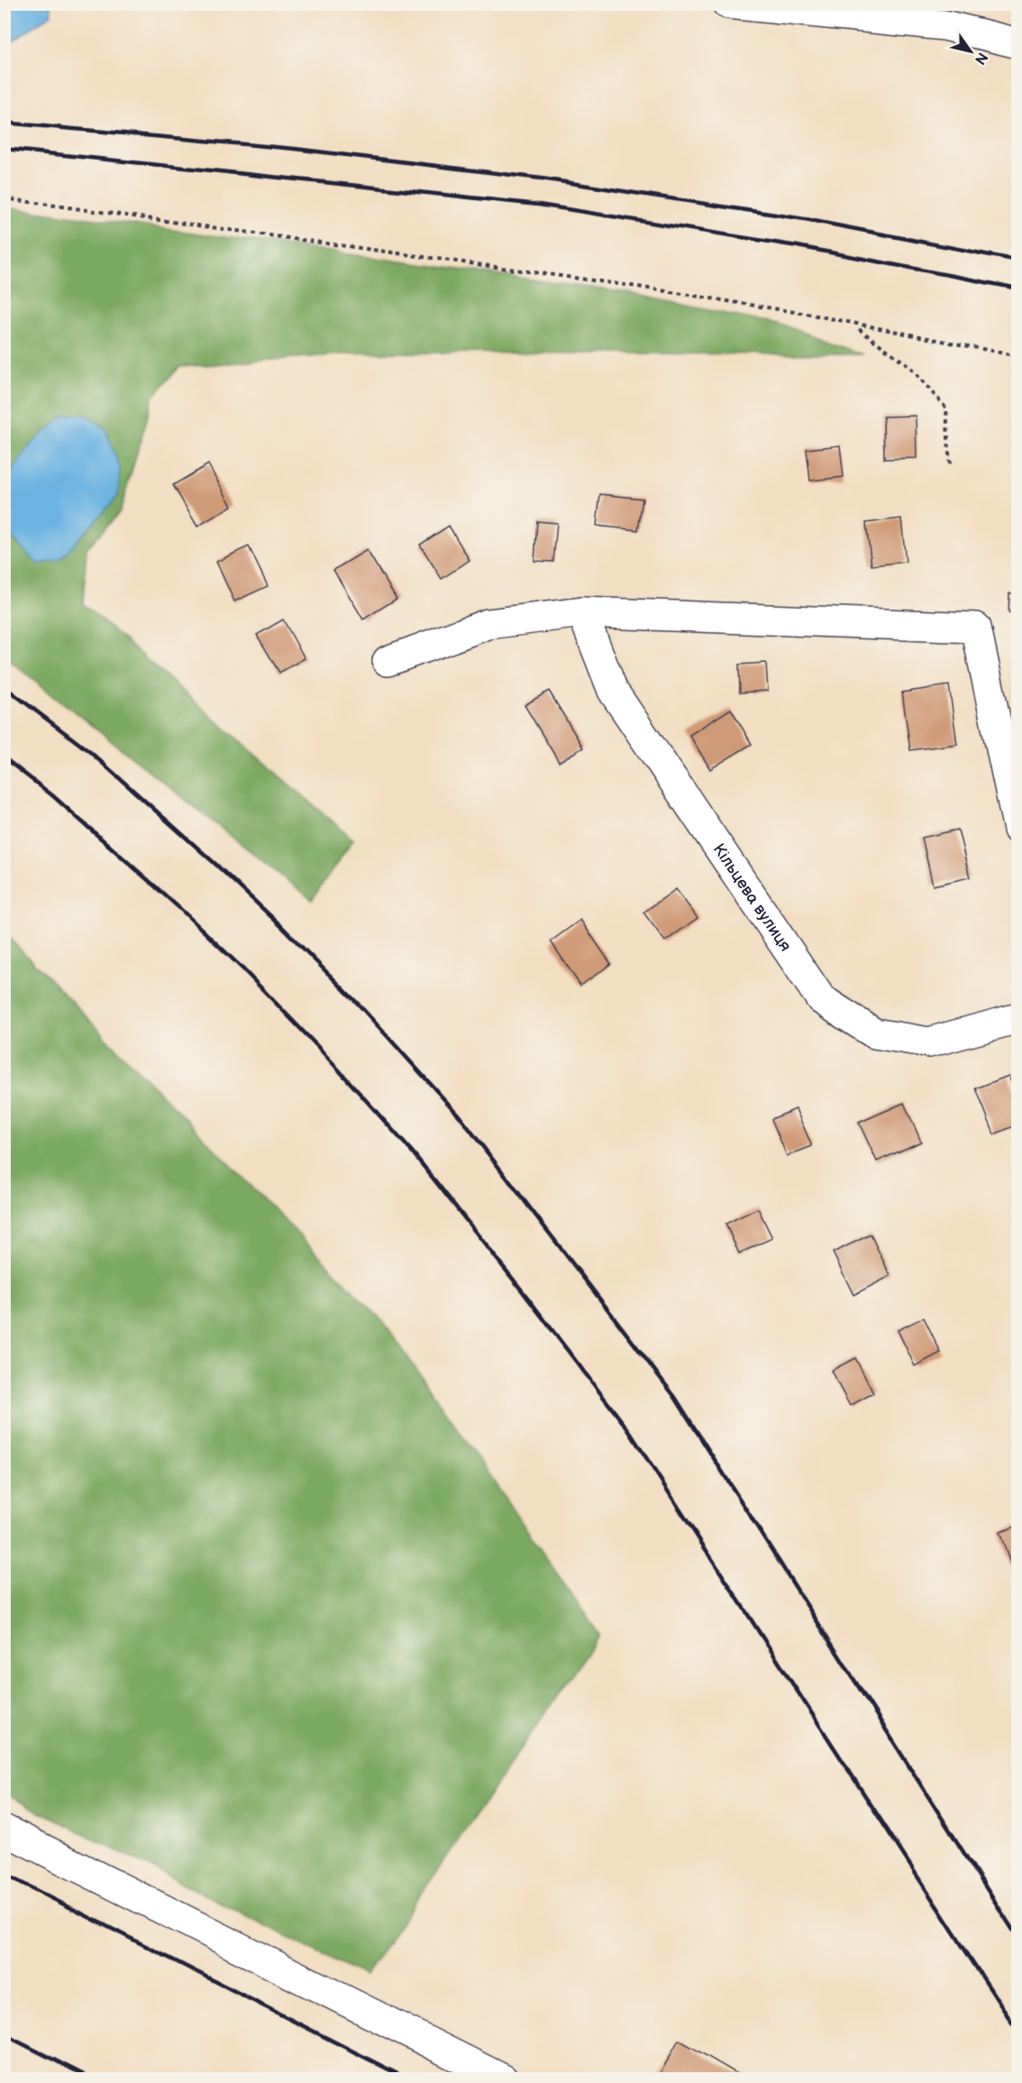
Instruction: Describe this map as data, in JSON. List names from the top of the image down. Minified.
{"streets":{"street":["Кільцева вулиця"]},"north":"bottom right"}
